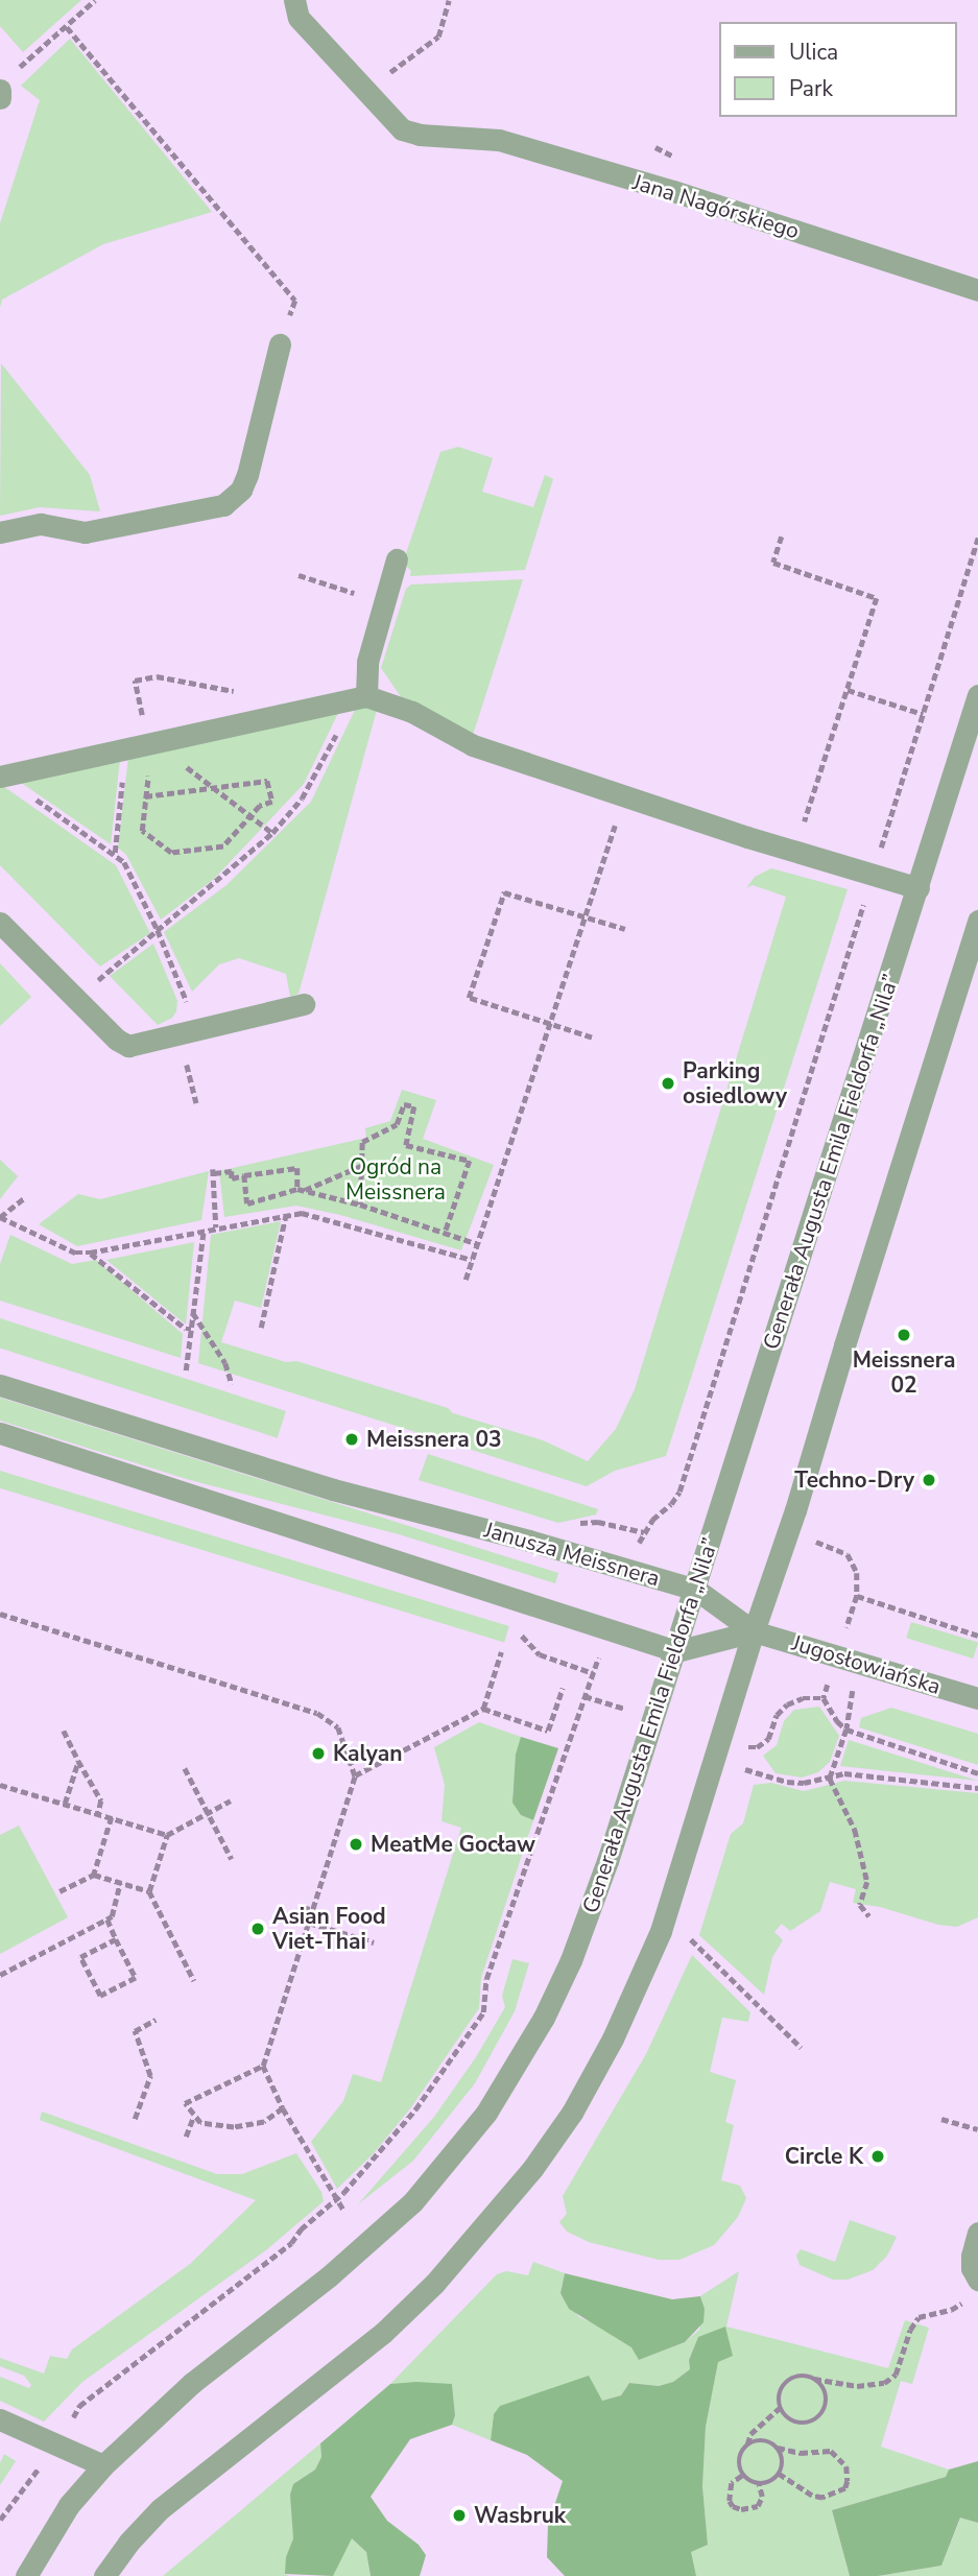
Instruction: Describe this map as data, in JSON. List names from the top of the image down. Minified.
{"streets":{"street":["Jana Nagórskiego","Generała Augusta Emila Fieldorfa „Nila”","Janusza Meissnera","Jugosłowiańska"]},"crossings":[["Generała Augusta Emila Fieldorfa „Nila”","Janusza Meissnera"],["Janusza Meissnera","Jugosłowiańska"]],"parks":["Ogród na Meissnera"],"places":["Parking osiedlowy","Meissnera 02","Meissnera 03","Techno-Dry","Kalyan","MeatMe Gocław","Asian Food Viet-Thai","Circle K","Wasbruk"],"legend":["Ulica","Park"]}
